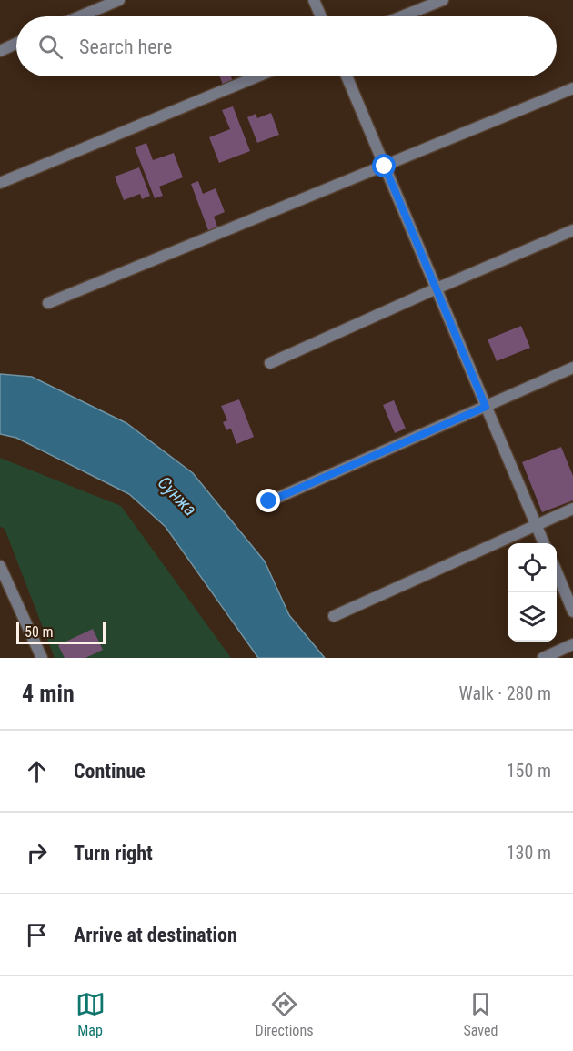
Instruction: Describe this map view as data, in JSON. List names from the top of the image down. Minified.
{"water":["Сунжа"],"scale_bar":"50 m","page":{"search":"Search here","scale":"50 m","heading":["4 min","Walk · 280 m"],"list":[["Continue","150 m"],["Turn right","130 m"],"Arrive at destination"],"nav":["Map","Directions","Saved"]}}
